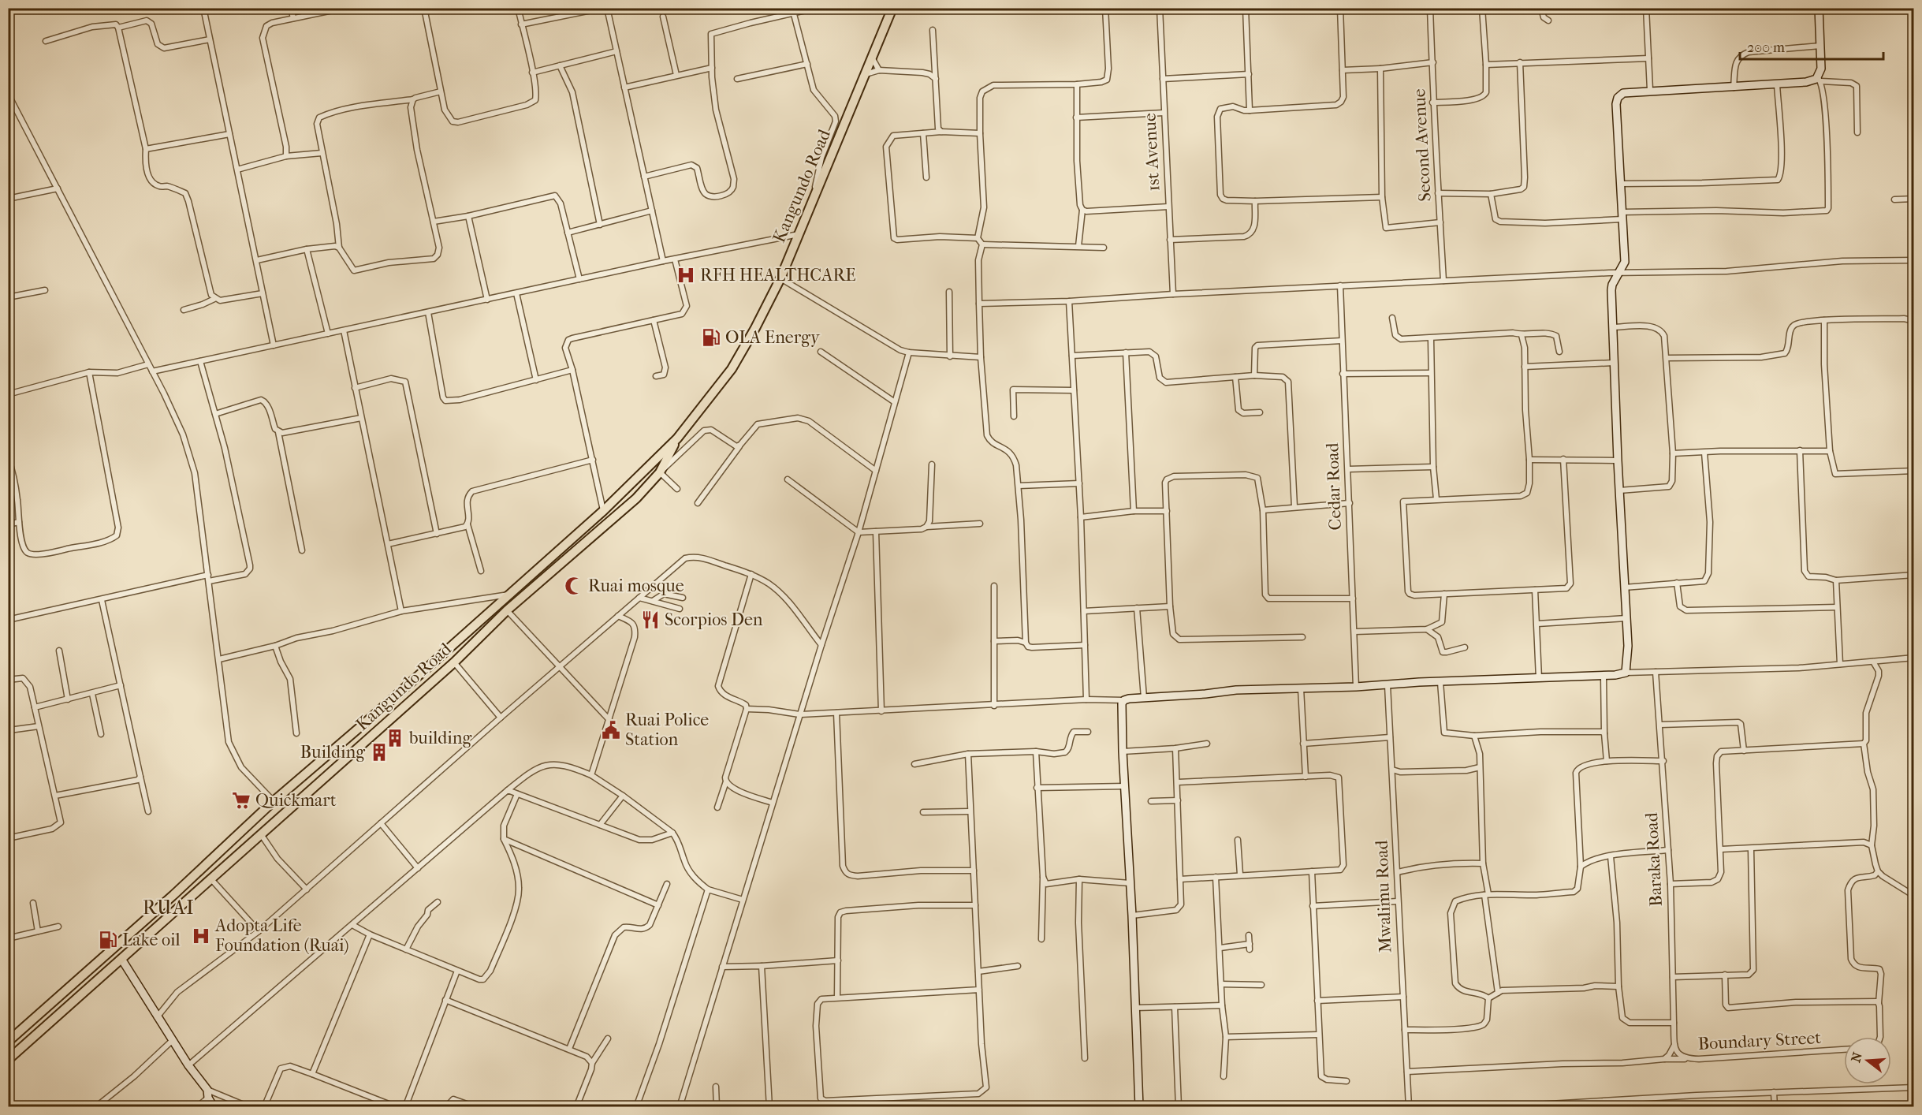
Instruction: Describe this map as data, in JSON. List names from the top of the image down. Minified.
{"streets":{"highway":["Kangundo Road"],"street":["Second Avenue","1st Avenue","Cedar Road","Baraka Road","Mwalimu Road","Boundary Street"]},"crossings":[["Baraka Road","Boundary Street"]],"districts":["RUAI"],"places":{"hospital":["RFH HEALTHCARE","Adopta Life Foundation (Ruai)"],"fuel station":["OLA Energy","Lake oil"],"mosque":["Ruai mosque"],"restaurant":["Scorpios Den"],"public building":["Ruai Police Station"],"building":["building","Building"],"supermarket":["Quickmart"]},"scale_bar":"200 m","north":"left"}
